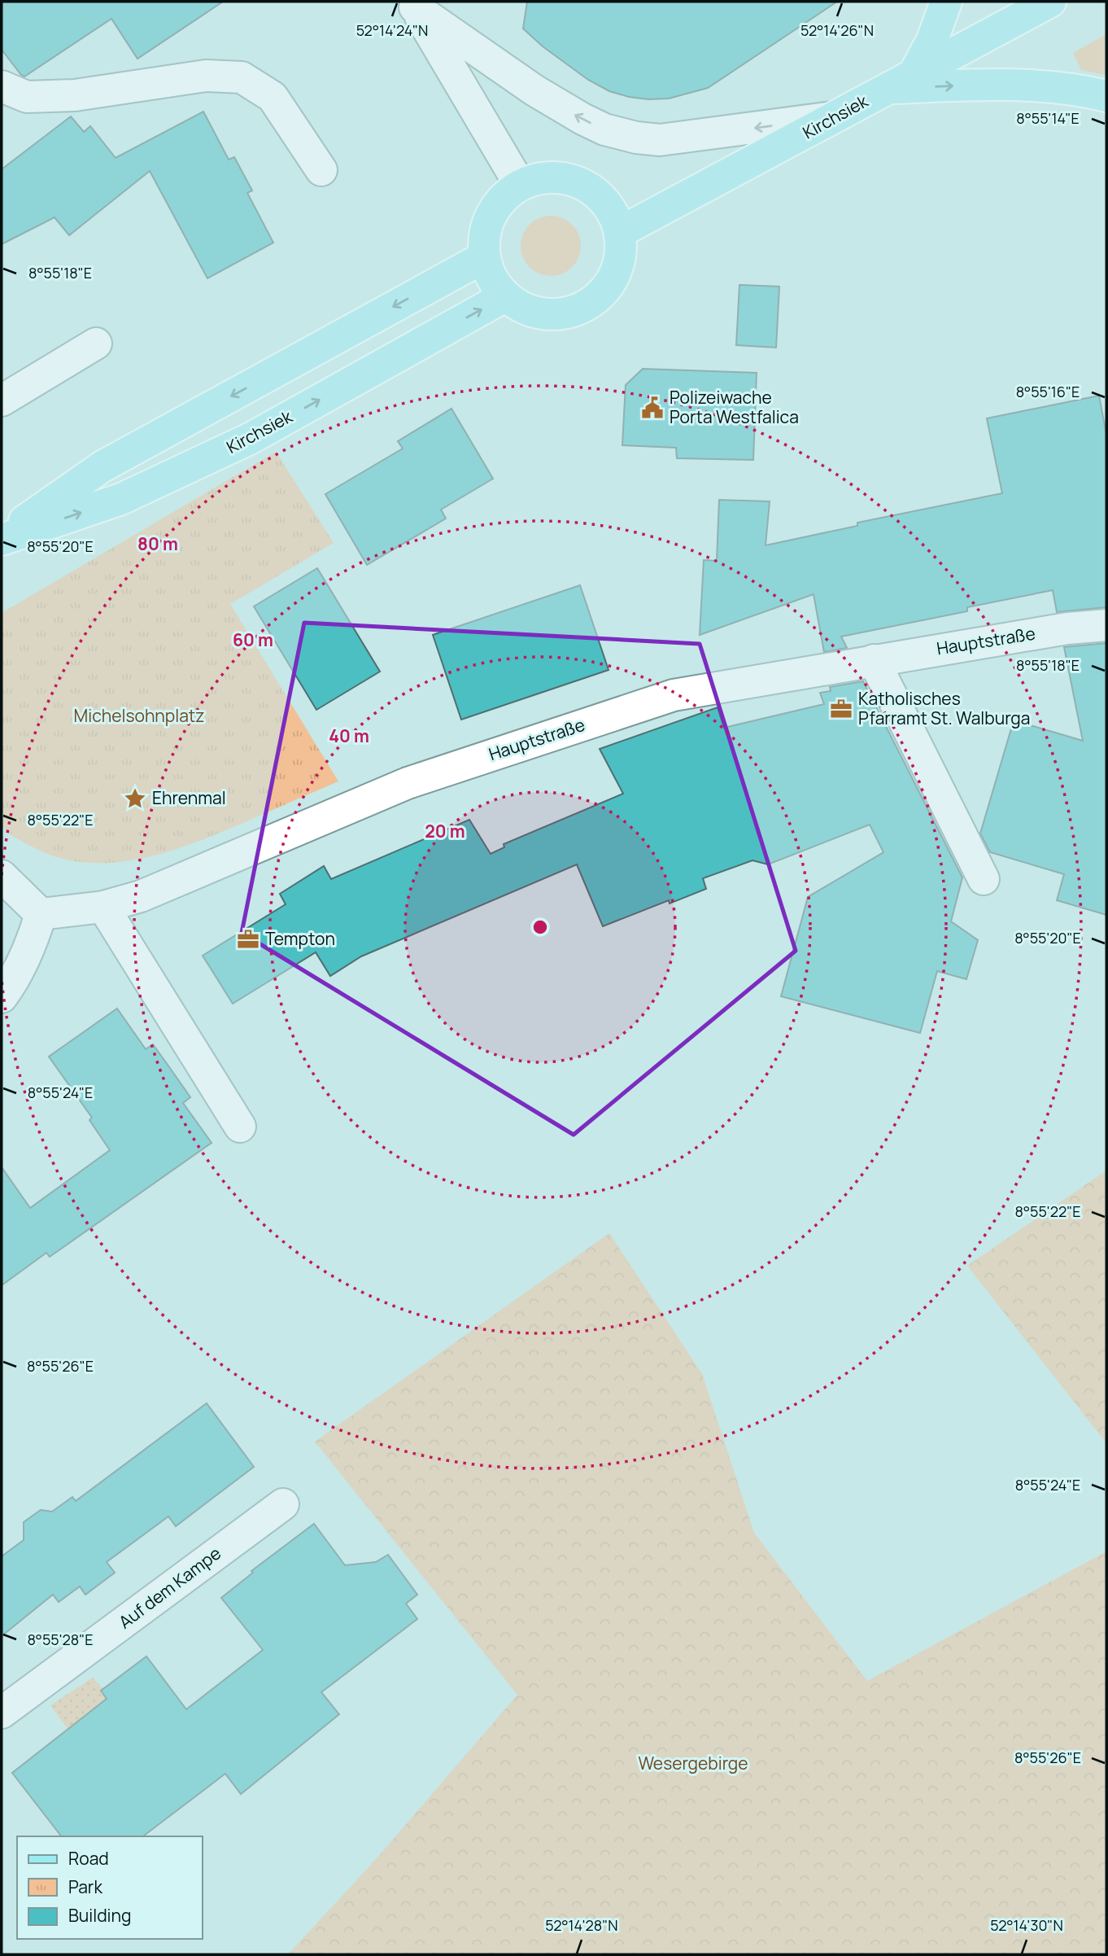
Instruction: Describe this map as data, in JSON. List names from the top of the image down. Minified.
{"streets":{"main road":["Kirchsiek"],"street":["Hauptstraße","Auf dem Kampe"]},"parks":["Michelsohnplatz","Wesergebirge"],"places":{"public building":["Polizeiwache Porta Westfalica"],"office":["Katholisches Pfarramt St. Walburga","Tempton"],"place":["Ehrenmal"]},"legend":["Road","Park","Building"],"coordinates":["52°14'26\"N","52°14'24\"N","8°55'14\"E","8°55'18\"E","8°55'16\"E","8°55'20\"E","8°55'22\"E","8°55'24\"E","8°55'26\"E","8°55'28\"E","52°14'28\"N","52°14'30\"N"],"rings":["80 m","60 m","40 m","20 m"]}
